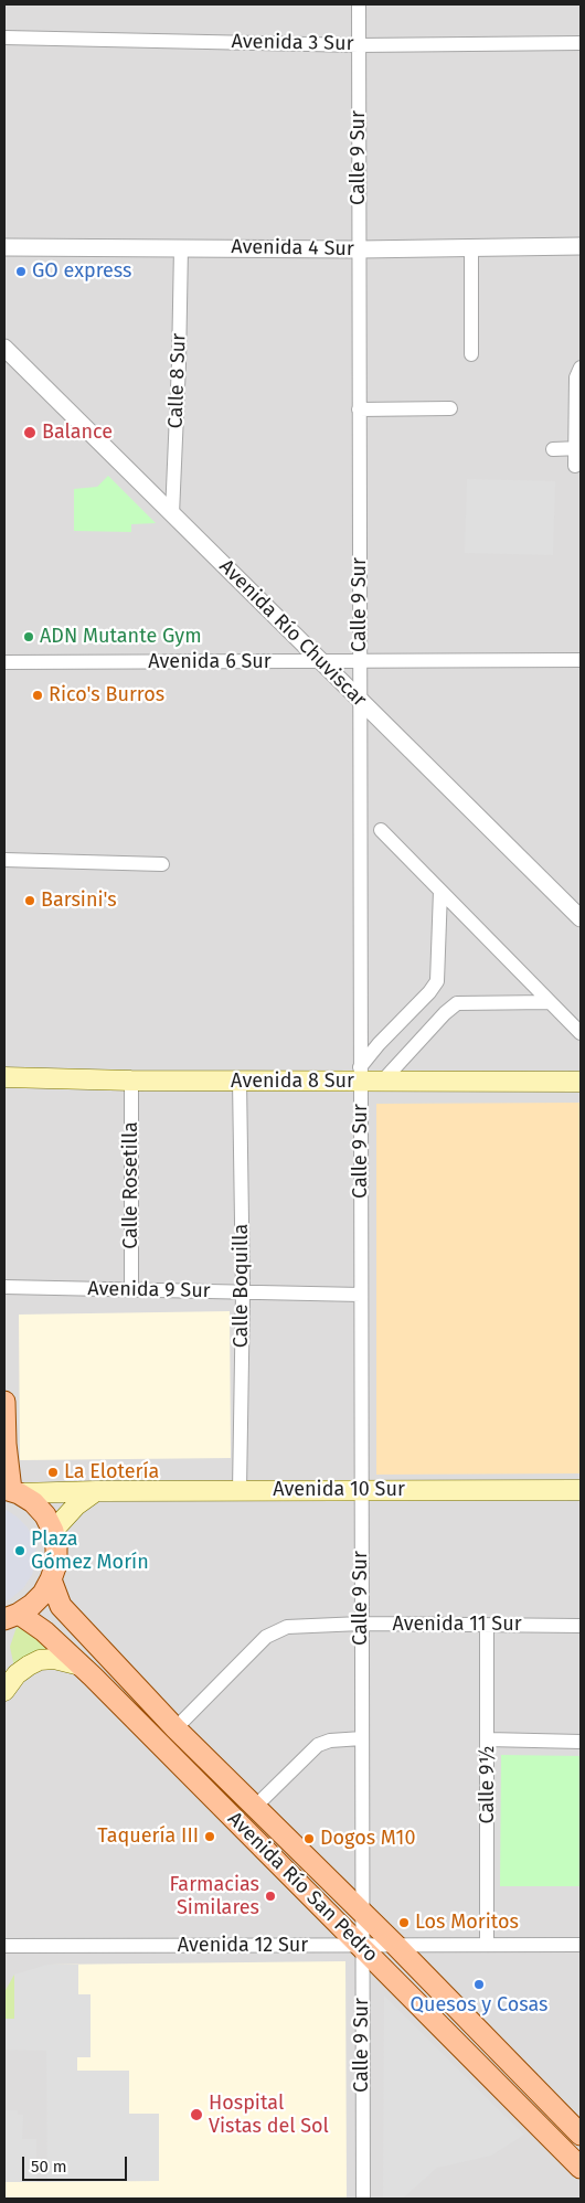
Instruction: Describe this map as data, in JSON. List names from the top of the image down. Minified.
{"streets":{"main road":["Avenida 8 Sur","Avenida 10 Sur","Avenida Río San Pedro"],"street":["Avenida 3 Sur","Calle 9 Sur","Avenida 4 Sur","Calle 8 Sur","Avenida Río Chuviscar","Avenida 6 Sur","Calle Rosetilla","Calle Boquilla","Avenida 9 Sur","Avenida 11 Sur","Calle 9½","Avenida 12 Sur"]},"crossings":[["Avenida 3 Sur","Calle 9 Sur"],["Calle 9 Sur","Avenida 4 Sur"],["Calle 9 Sur","Avenida Río Chuviscar"],["Calle 9 Sur","Avenida 6 Sur"],["Calle 9 Sur","Avenida 8 Sur"],["Calle 9 Sur","Avenida 9 Sur"],["Calle 9 Sur","Avenida 10 Sur"],["Calle 9 Sur","Avenida 11 Sur"],["Calle 9 Sur","Avenida Río San Pedro"],["Calle 9 Sur","Avenida 12 Sur"],["Avenida 4 Sur","Calle 8 Sur"],["Calle 8 Sur","Avenida Río Chuviscar"],["Avenida Río Chuviscar","Avenida 6 Sur"],["Avenida 8 Sur","Calle Rosetilla"],["Avenida 8 Sur","Calle Boquilla"],["Calle Rosetilla","Avenida 9 Sur"],["Calle Boquilla","Avenida 9 Sur"],["Calle Boquilla","Avenida 10 Sur"],["Avenida 10 Sur","Avenida Río San Pedro"],["Avenida 11 Sur","Calle 9½"],["Avenida 11 Sur","Avenida Río San Pedro"],["Calle 9½","Avenida 12 Sur"],["Avenida Río San Pedro","Avenida 12 Sur"]],"places":["GO express","Balance","ADN Mutante Gym","Rico's Burros","Barsini's","La Elotería","Plaza Gómez Morín","Taquería III","Dogos M10","Farmacias Similares","Los Moritos","Quesos y Cosas","Hospital Vistas del Sol"],"scale_bar":"50 m"}
